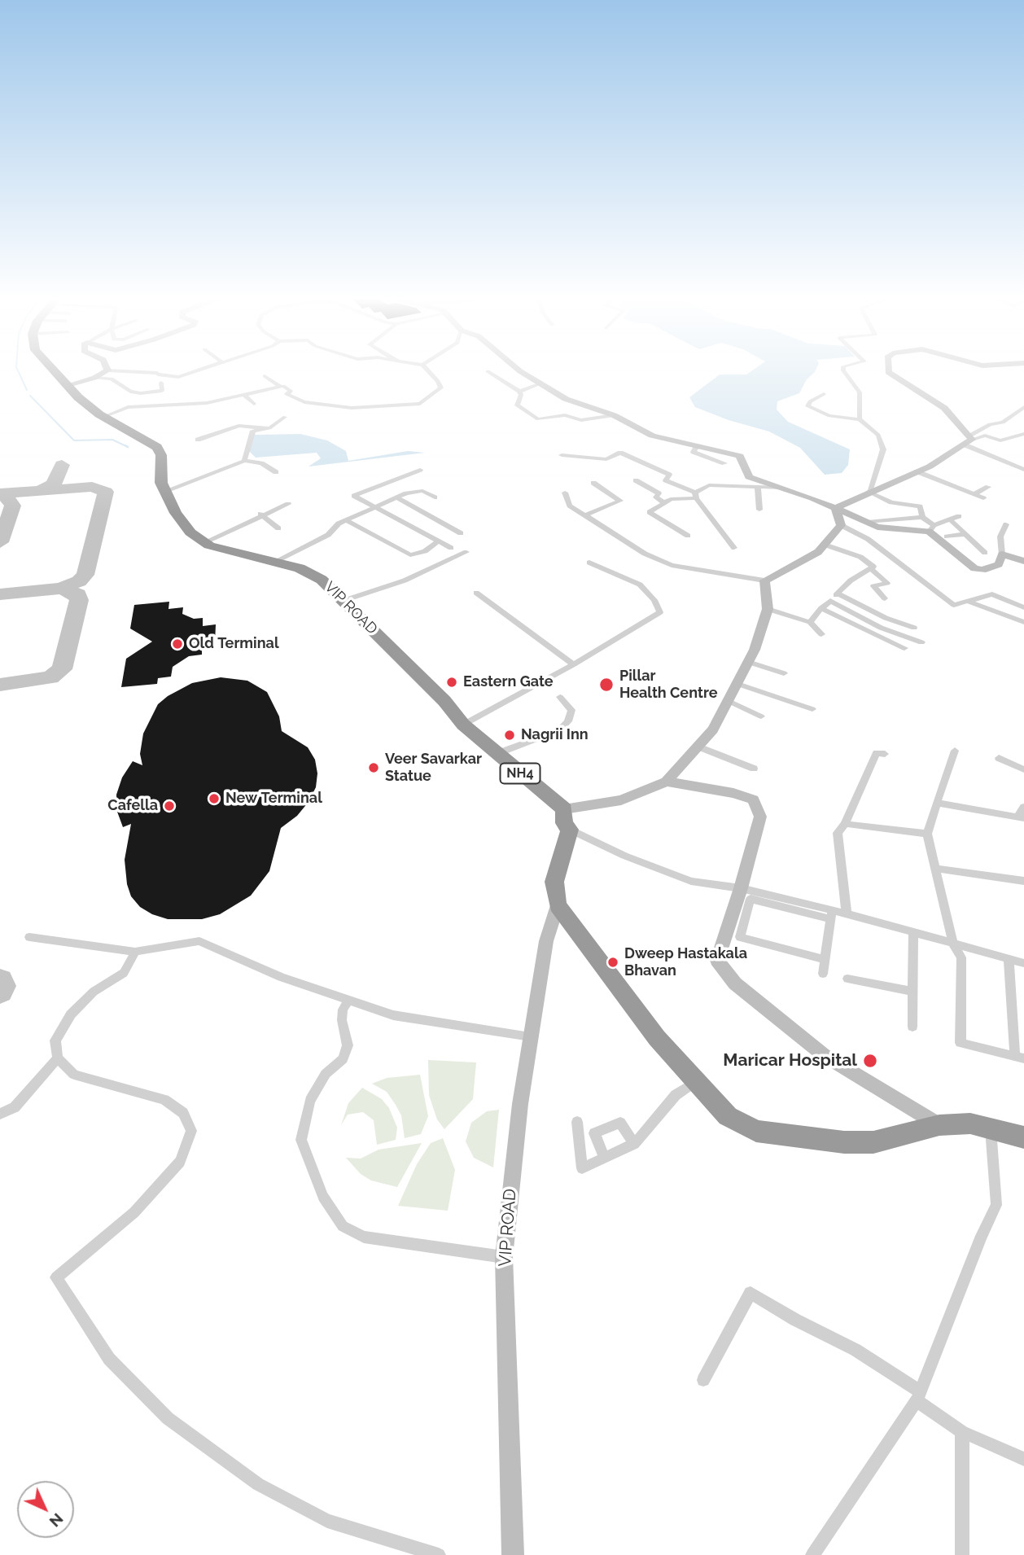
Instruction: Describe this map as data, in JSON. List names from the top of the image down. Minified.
{"streets":{"highway":["VIP ROAD","NH4"]},"places":["Old Terminal","Eastern Gate","Pillar Health Centre","Nagrii Inn","Veer Savarkar Statue","New Terminal","Cafella","Dweep Hastakala Bhavan","Maricar Hospital"],"north":"bottom right"}
